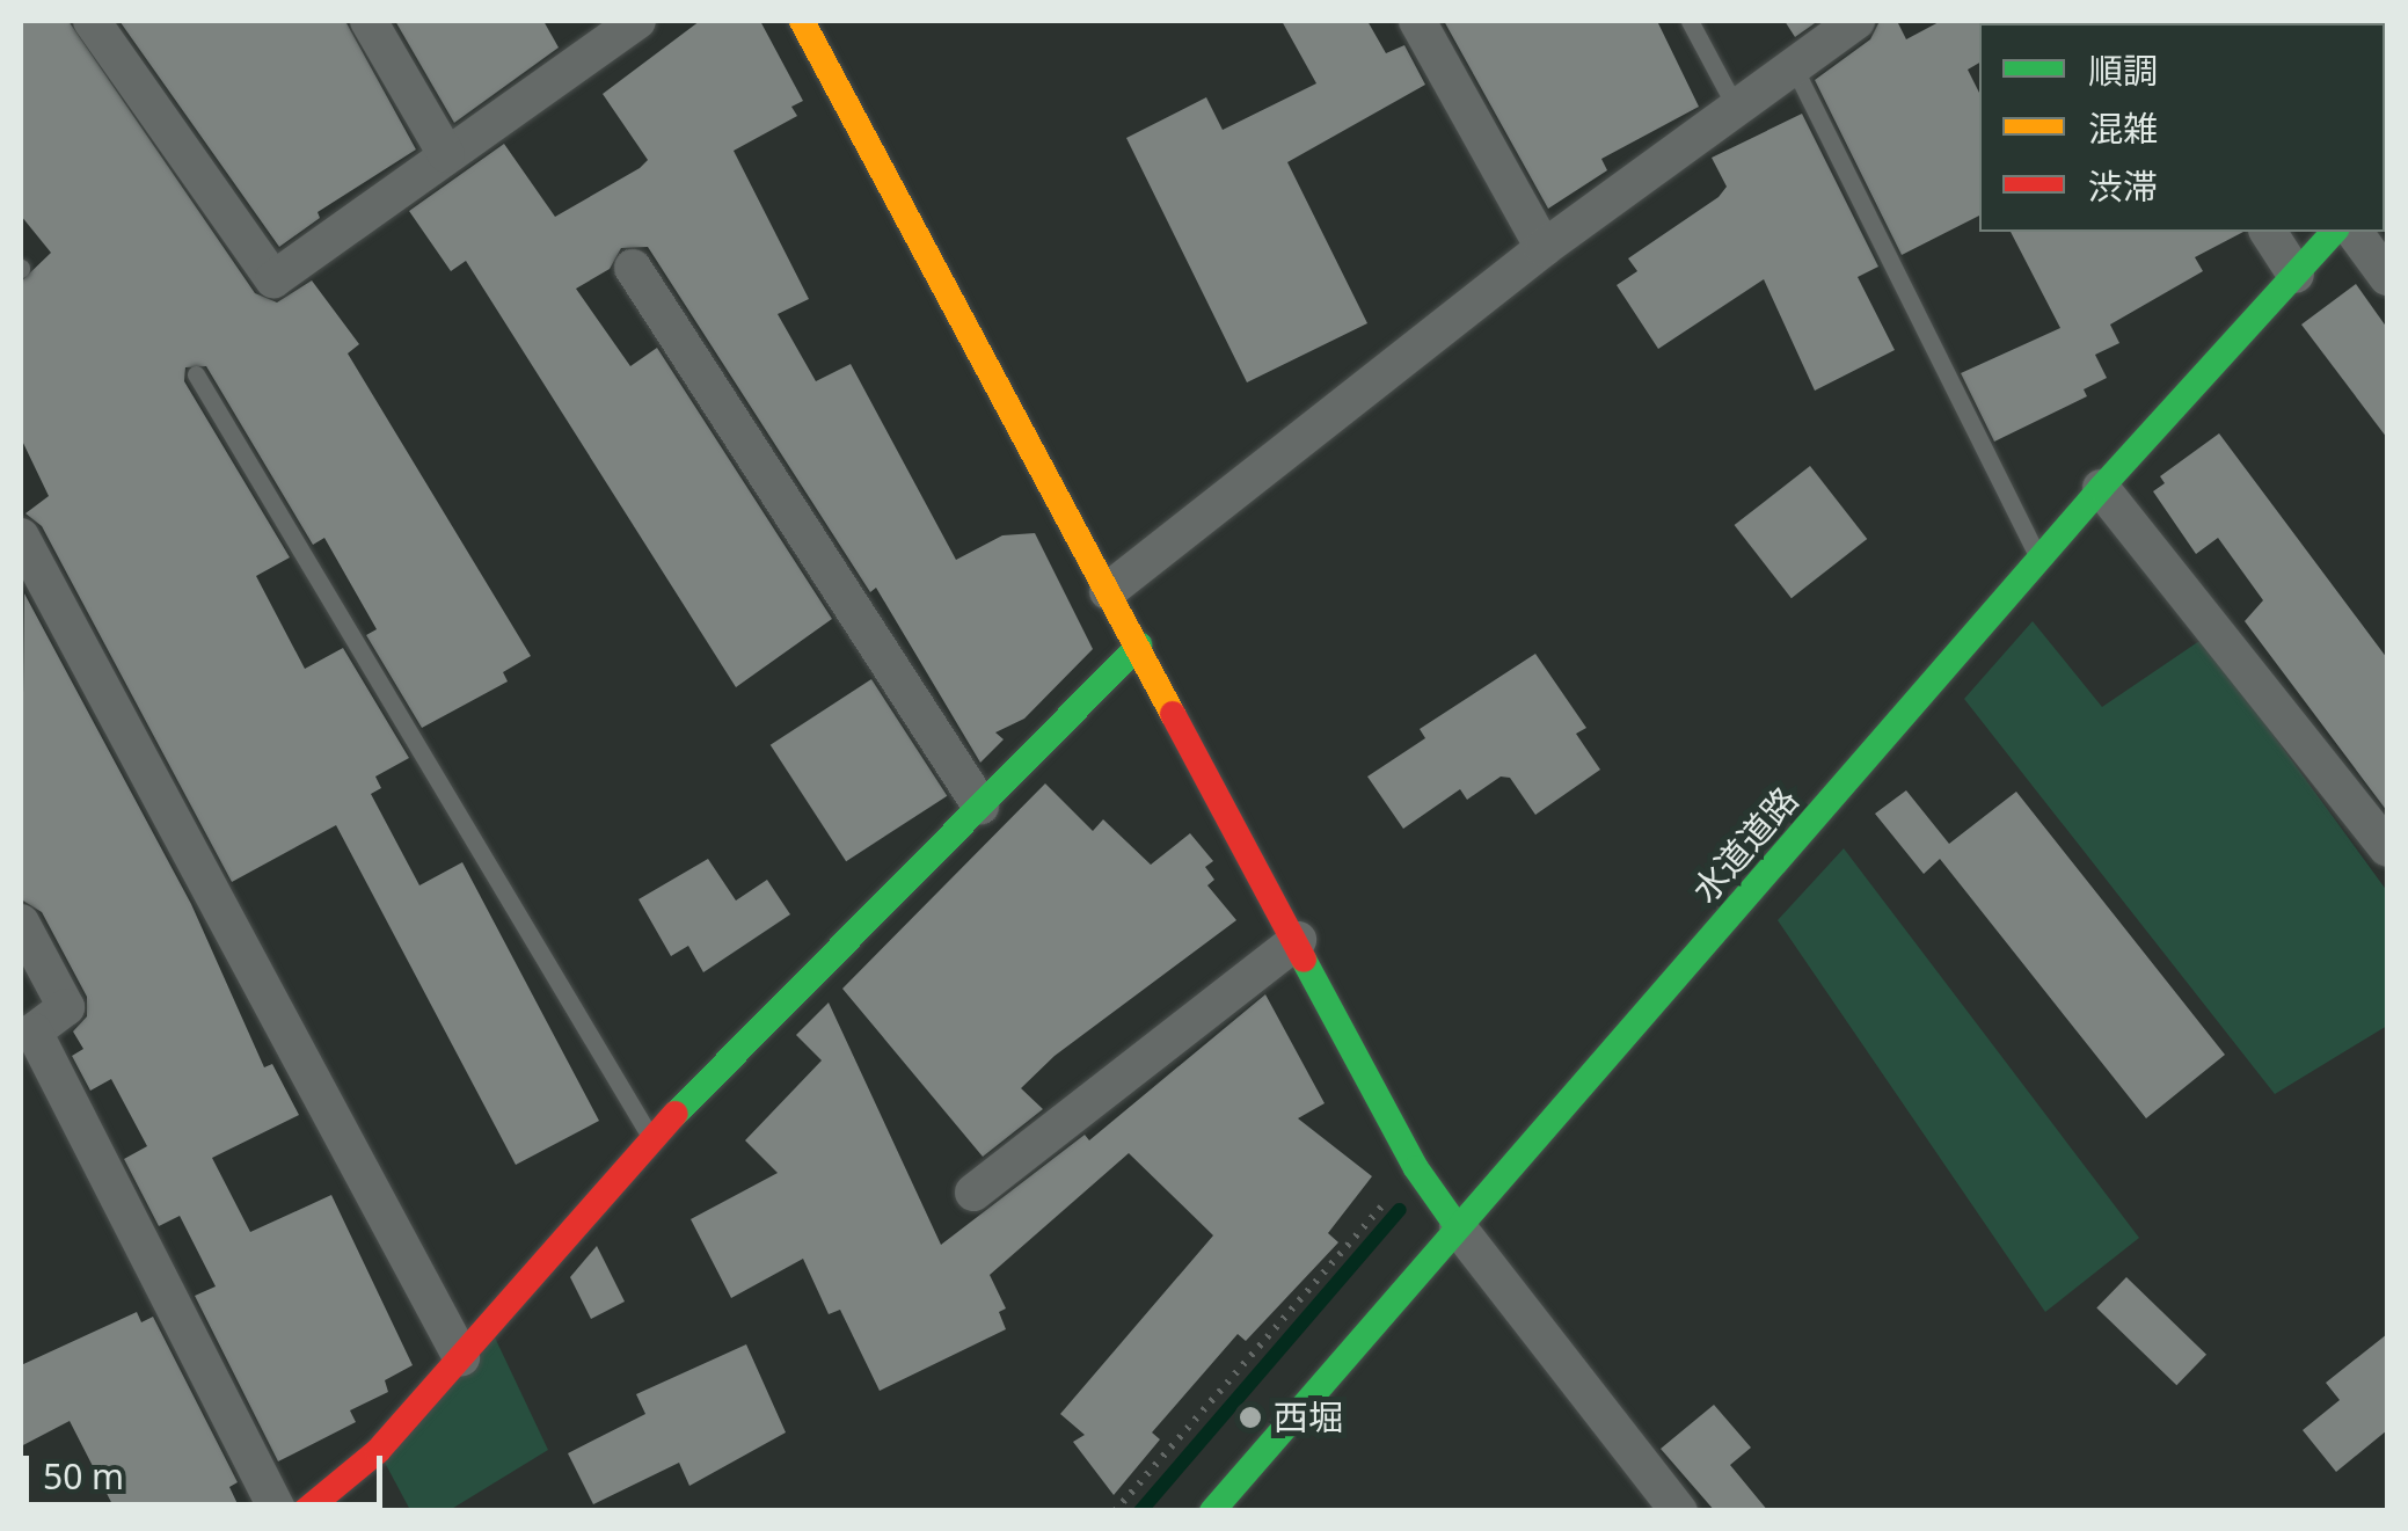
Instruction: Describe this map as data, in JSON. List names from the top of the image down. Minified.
{"streets":{"street":["水道道路"]},"places":["西堀"],"legend":["順調","混雑","渋滞"],"scale_bar":"50 m"}
